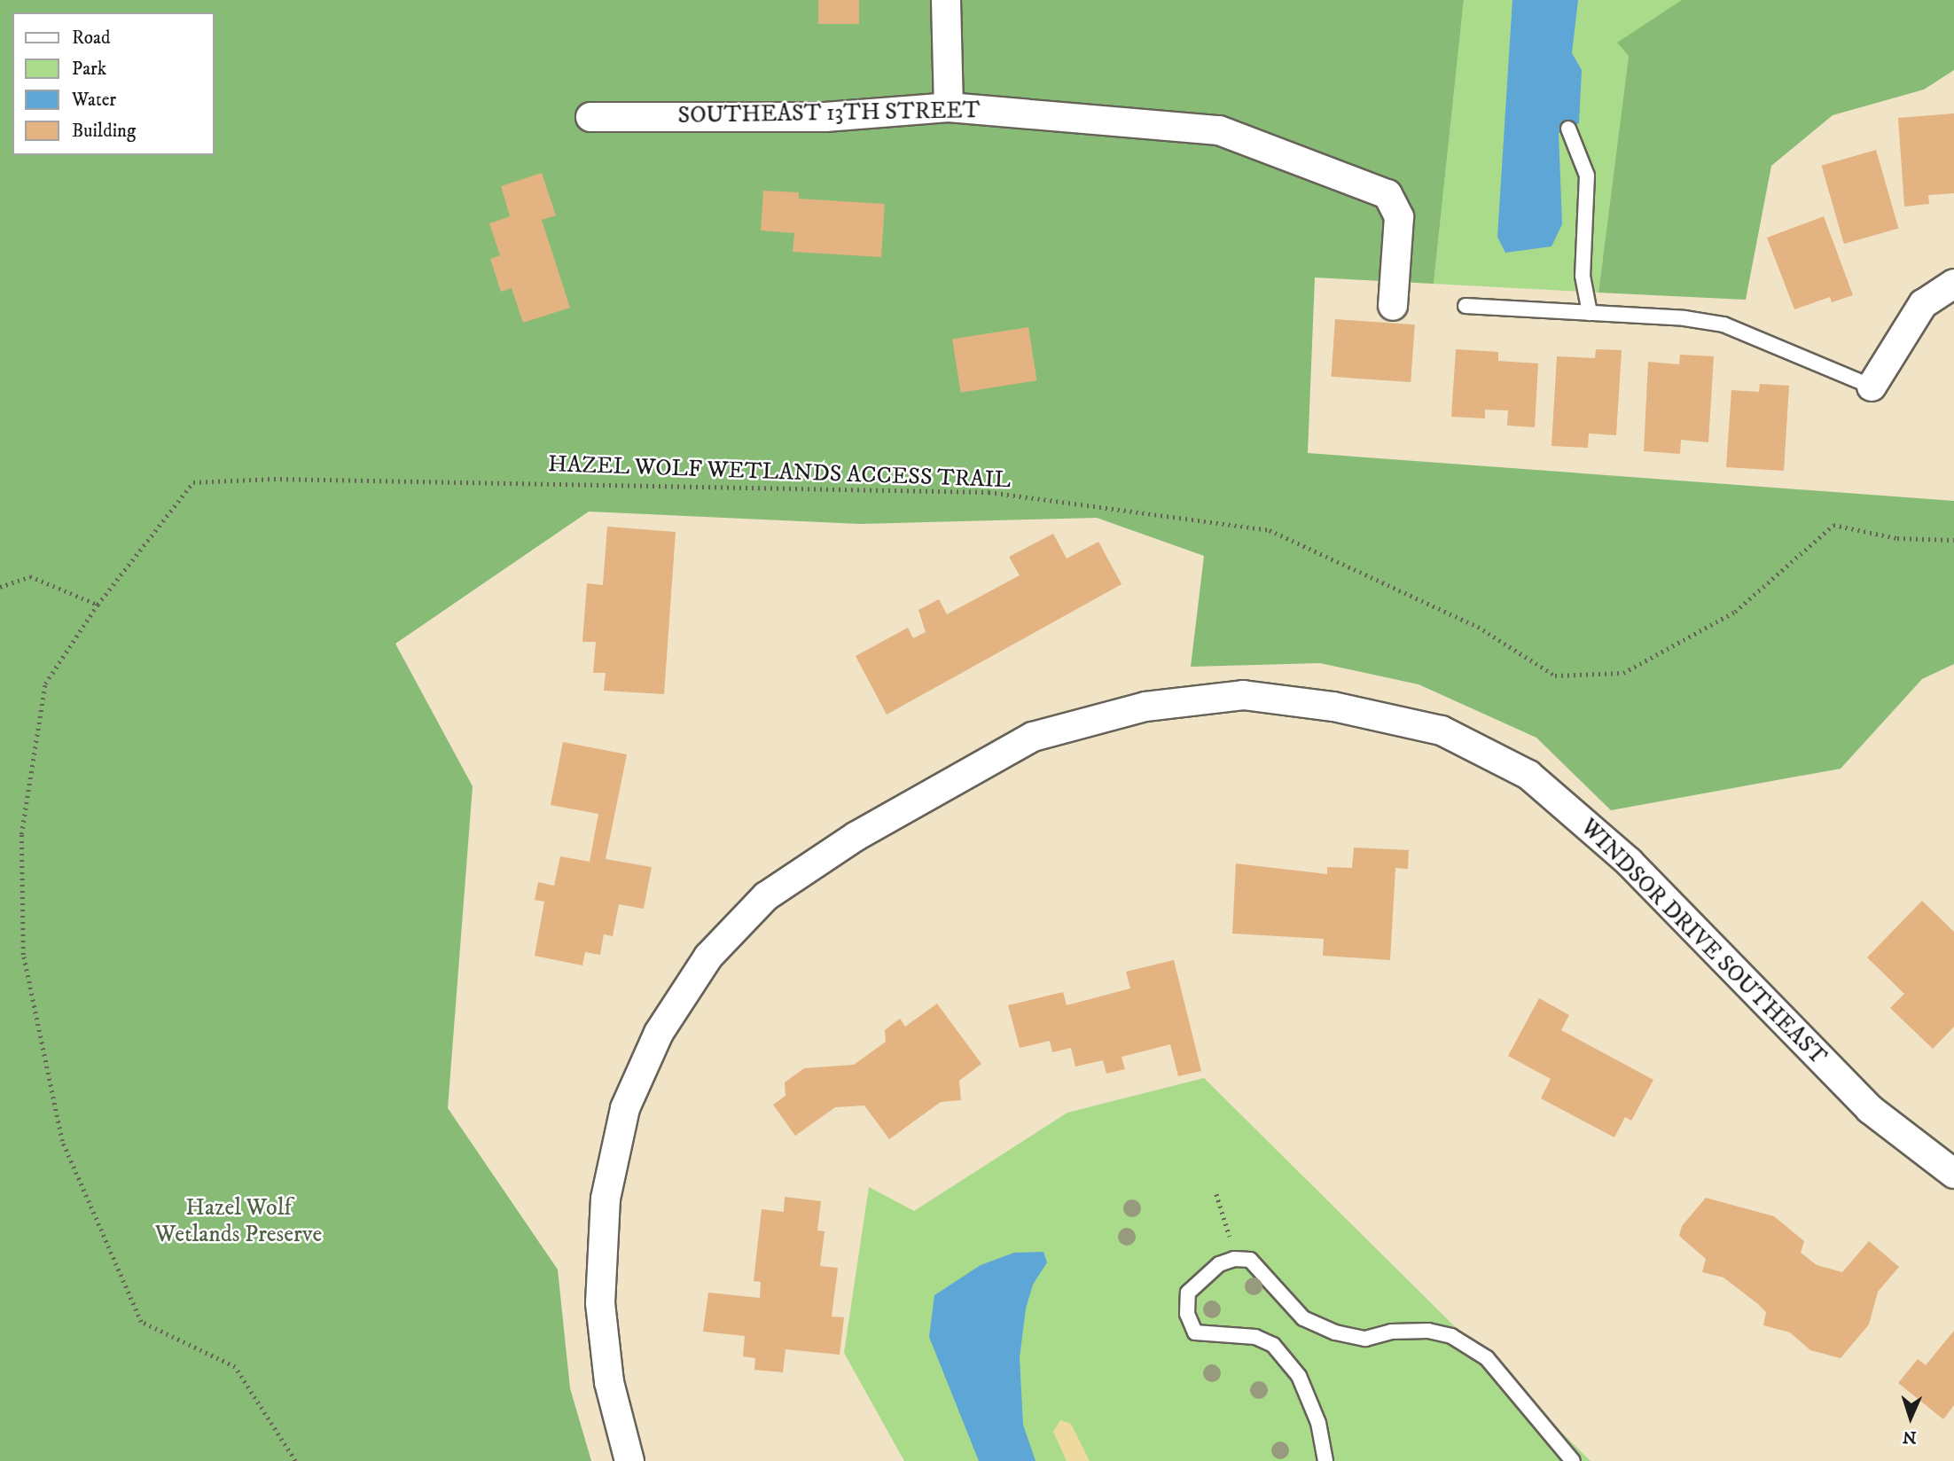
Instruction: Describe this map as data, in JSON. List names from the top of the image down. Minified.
{"streets":{"street":["SOUTHEAST 13TH STREET","WINDSOR DRIVE SOUTHEAST"],"path":["HAZEL WOLF WETLANDS ACCESS TRAIL"]},"parks":["Hazel Wolf Wetlands Preserve"],"legend":["Road","Park","Water","Building"],"north":"bottom"}
